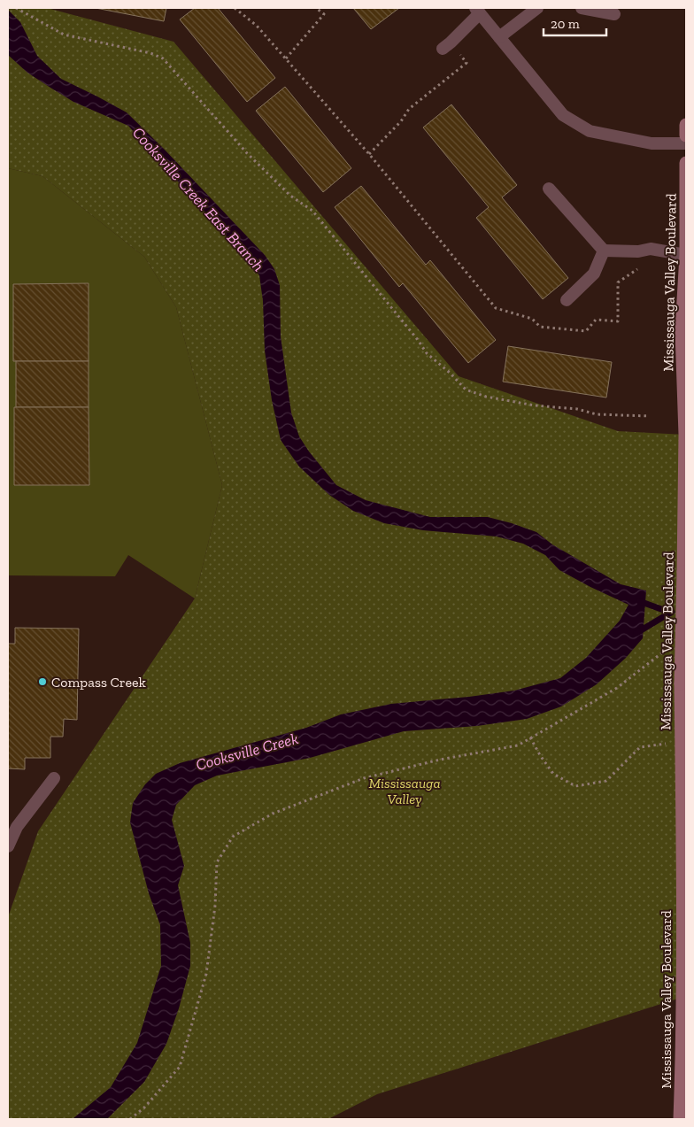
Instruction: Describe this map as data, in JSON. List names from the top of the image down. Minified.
{"streets":{"street":["Mississauga Valley Boulevard"]},"water":["Cooksville Creek East Branch","Cooksville Creek"],"parks":["Mississauga Valley"],"places":["Compass Creek"],"scale_bar":"20 m"}
